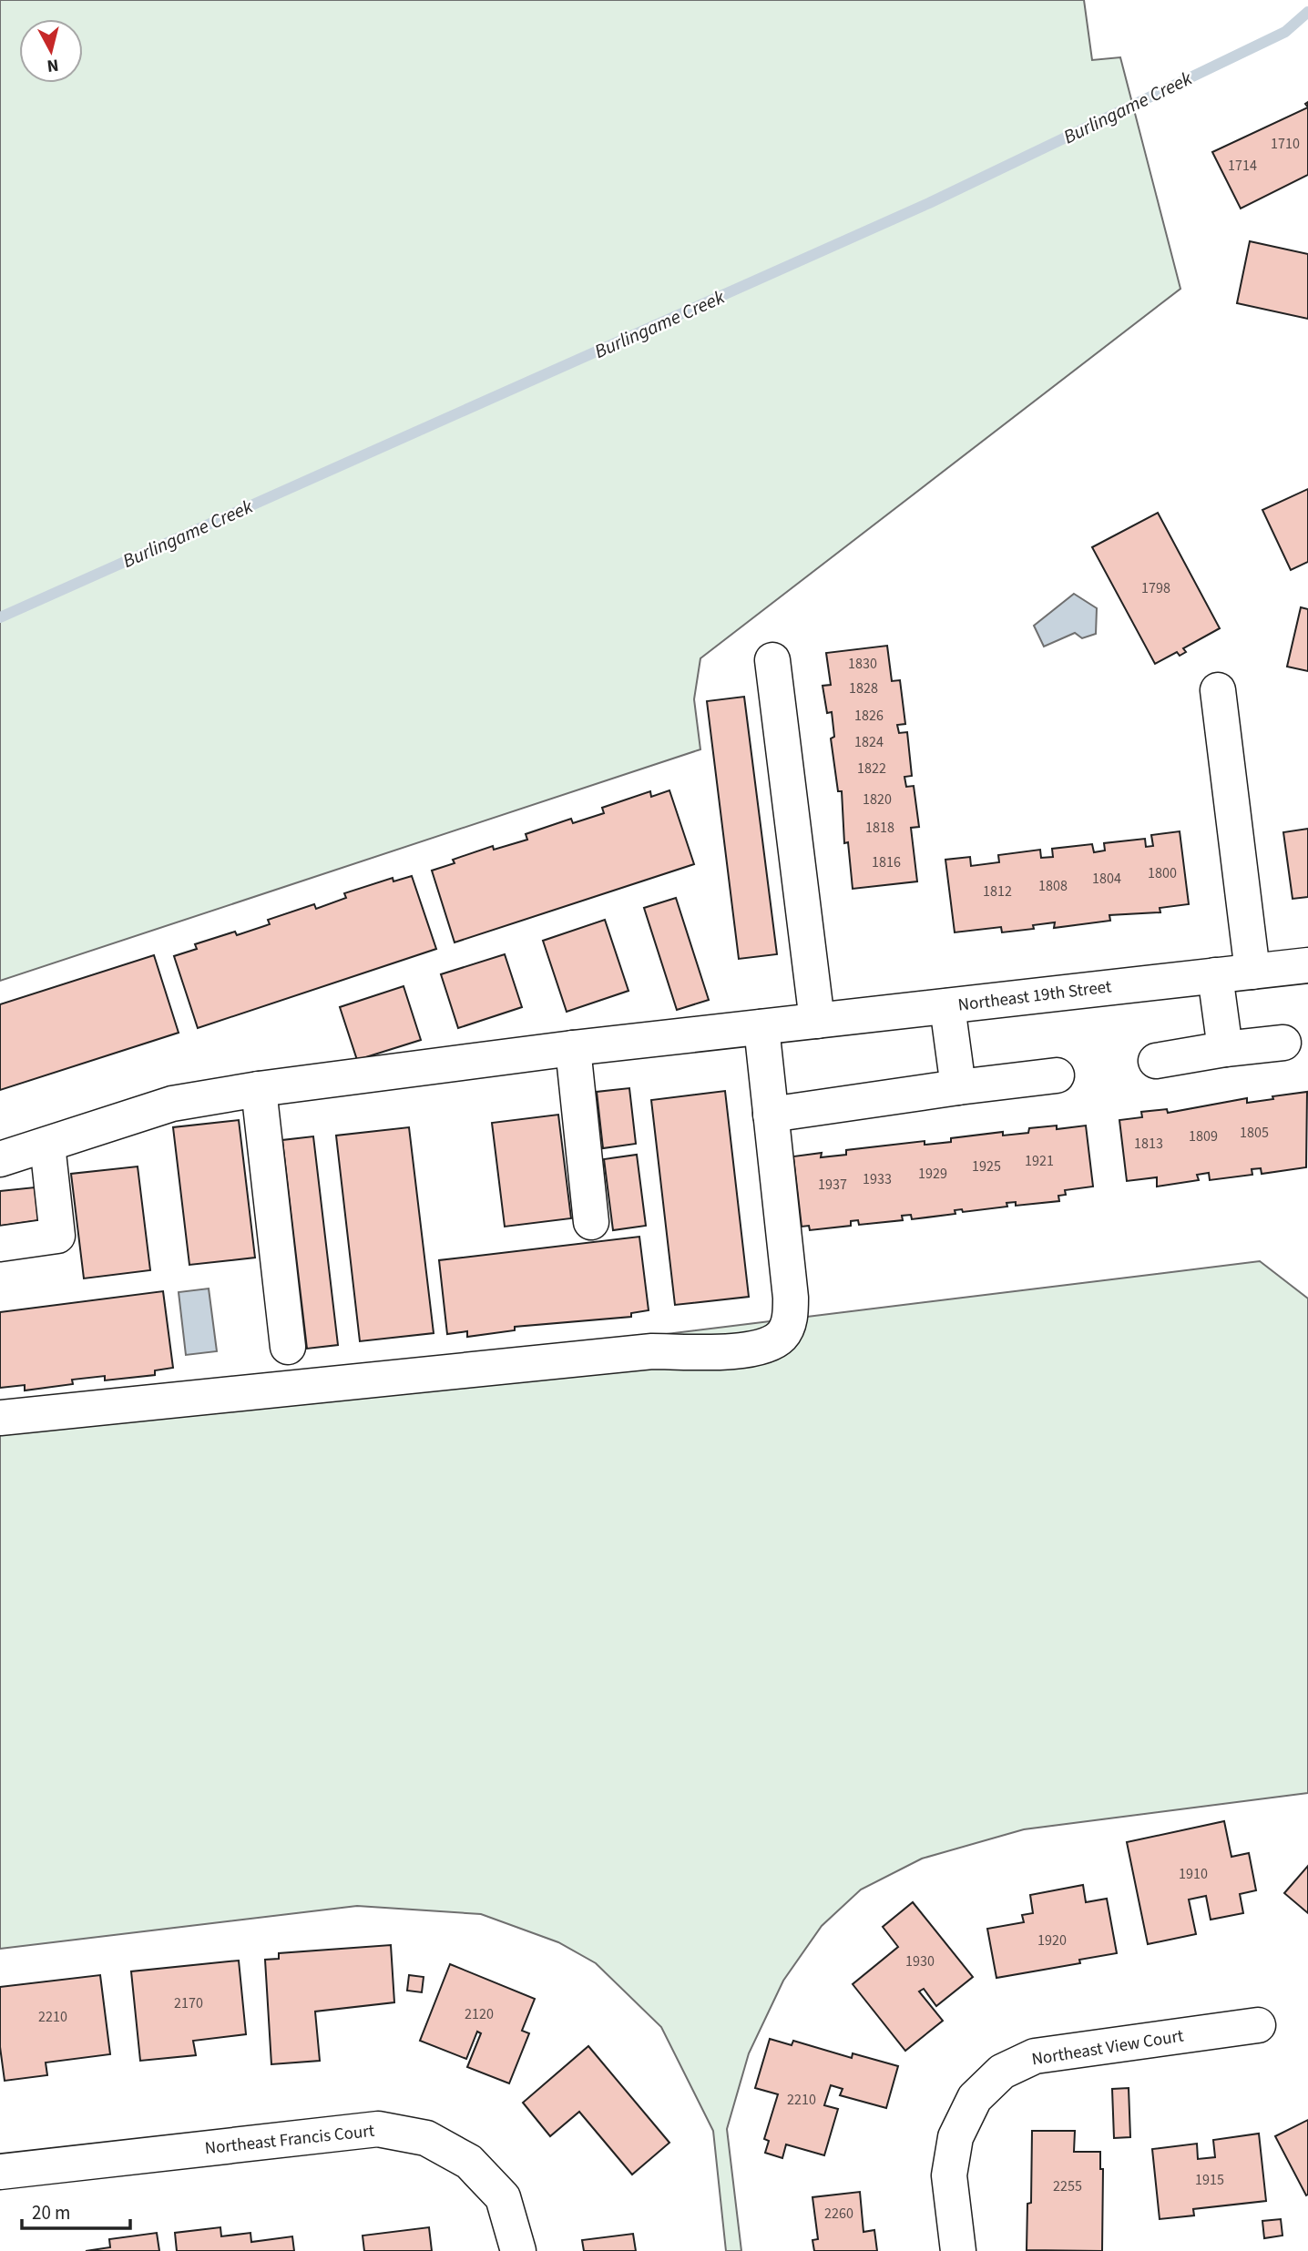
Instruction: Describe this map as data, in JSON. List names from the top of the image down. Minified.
{"streets":{"street":["Northeast 19th Street","Northeast View Court","Northeast Francis Court"]},"water":["Burlingame Creek"],"house_numbers":["1710","1714","1798","1830","1828","1826","1824","1822","1820","1818","1816","1800","1804","1808","1812","1805","1809","1813","1921","1925","1929","1933","1937","1910","1920","1930","2170","2120","2210","2210","1915","2255","2260"],"scale_bar":"20 m","north":"bottom"}
